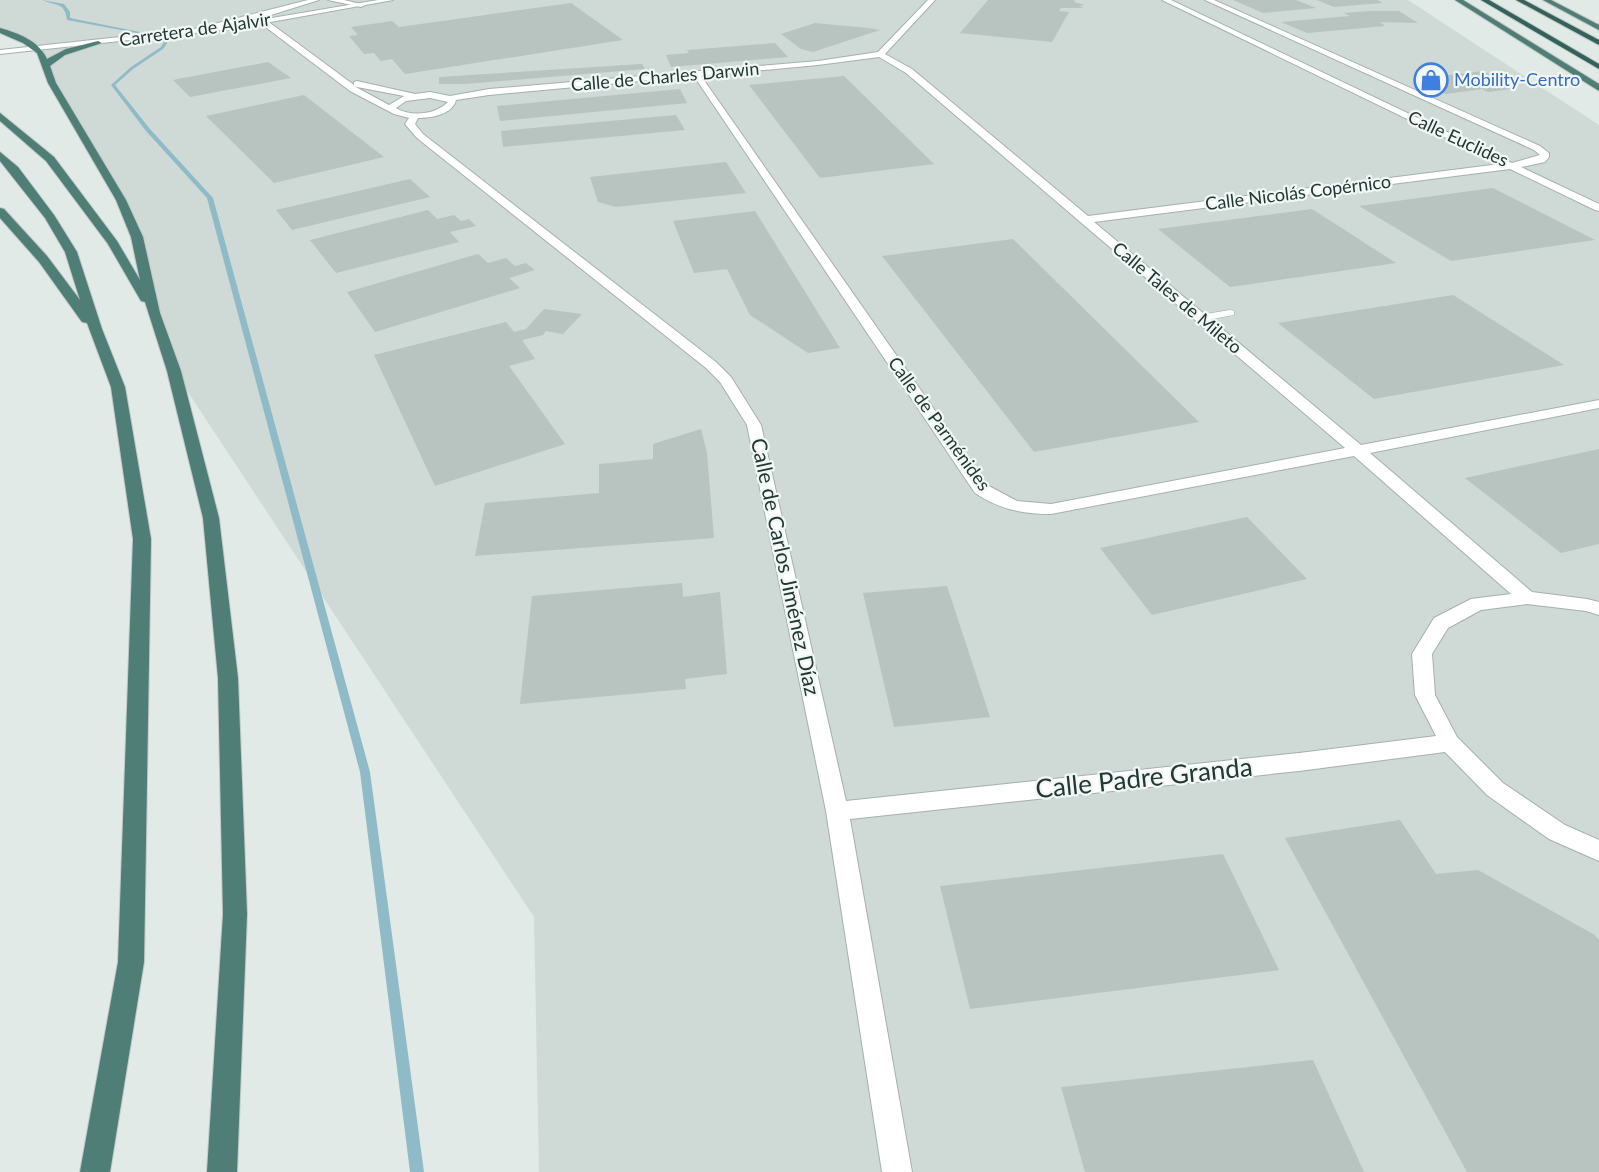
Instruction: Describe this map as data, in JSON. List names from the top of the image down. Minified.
{"streets":{"street":["Carretera de Ajalvir","Calle de Charles Darwin","Calle Euclides","Calle Nicolás Copérnico","Calle Tales de Mileto","Calle de Parménides","Calle de Carlos Jiménez Díaz","Calle Padre Granda"]},"crossings":[["Calle de Charles Darwin","Calle Tales de Mileto"],["Calle de Charles Darwin","Calle de Parménides"],["Calle Euclides","Calle Nicolás Copérnico"],["Calle Nicolás Copérnico","Calle Tales de Mileto"],["Calle Tales de Mileto","Calle de Parménides"],["Calle de Carlos Jiménez Díaz","Calle Padre Granda"]],"places":{"shop":["Mobility-Centro"]}}
